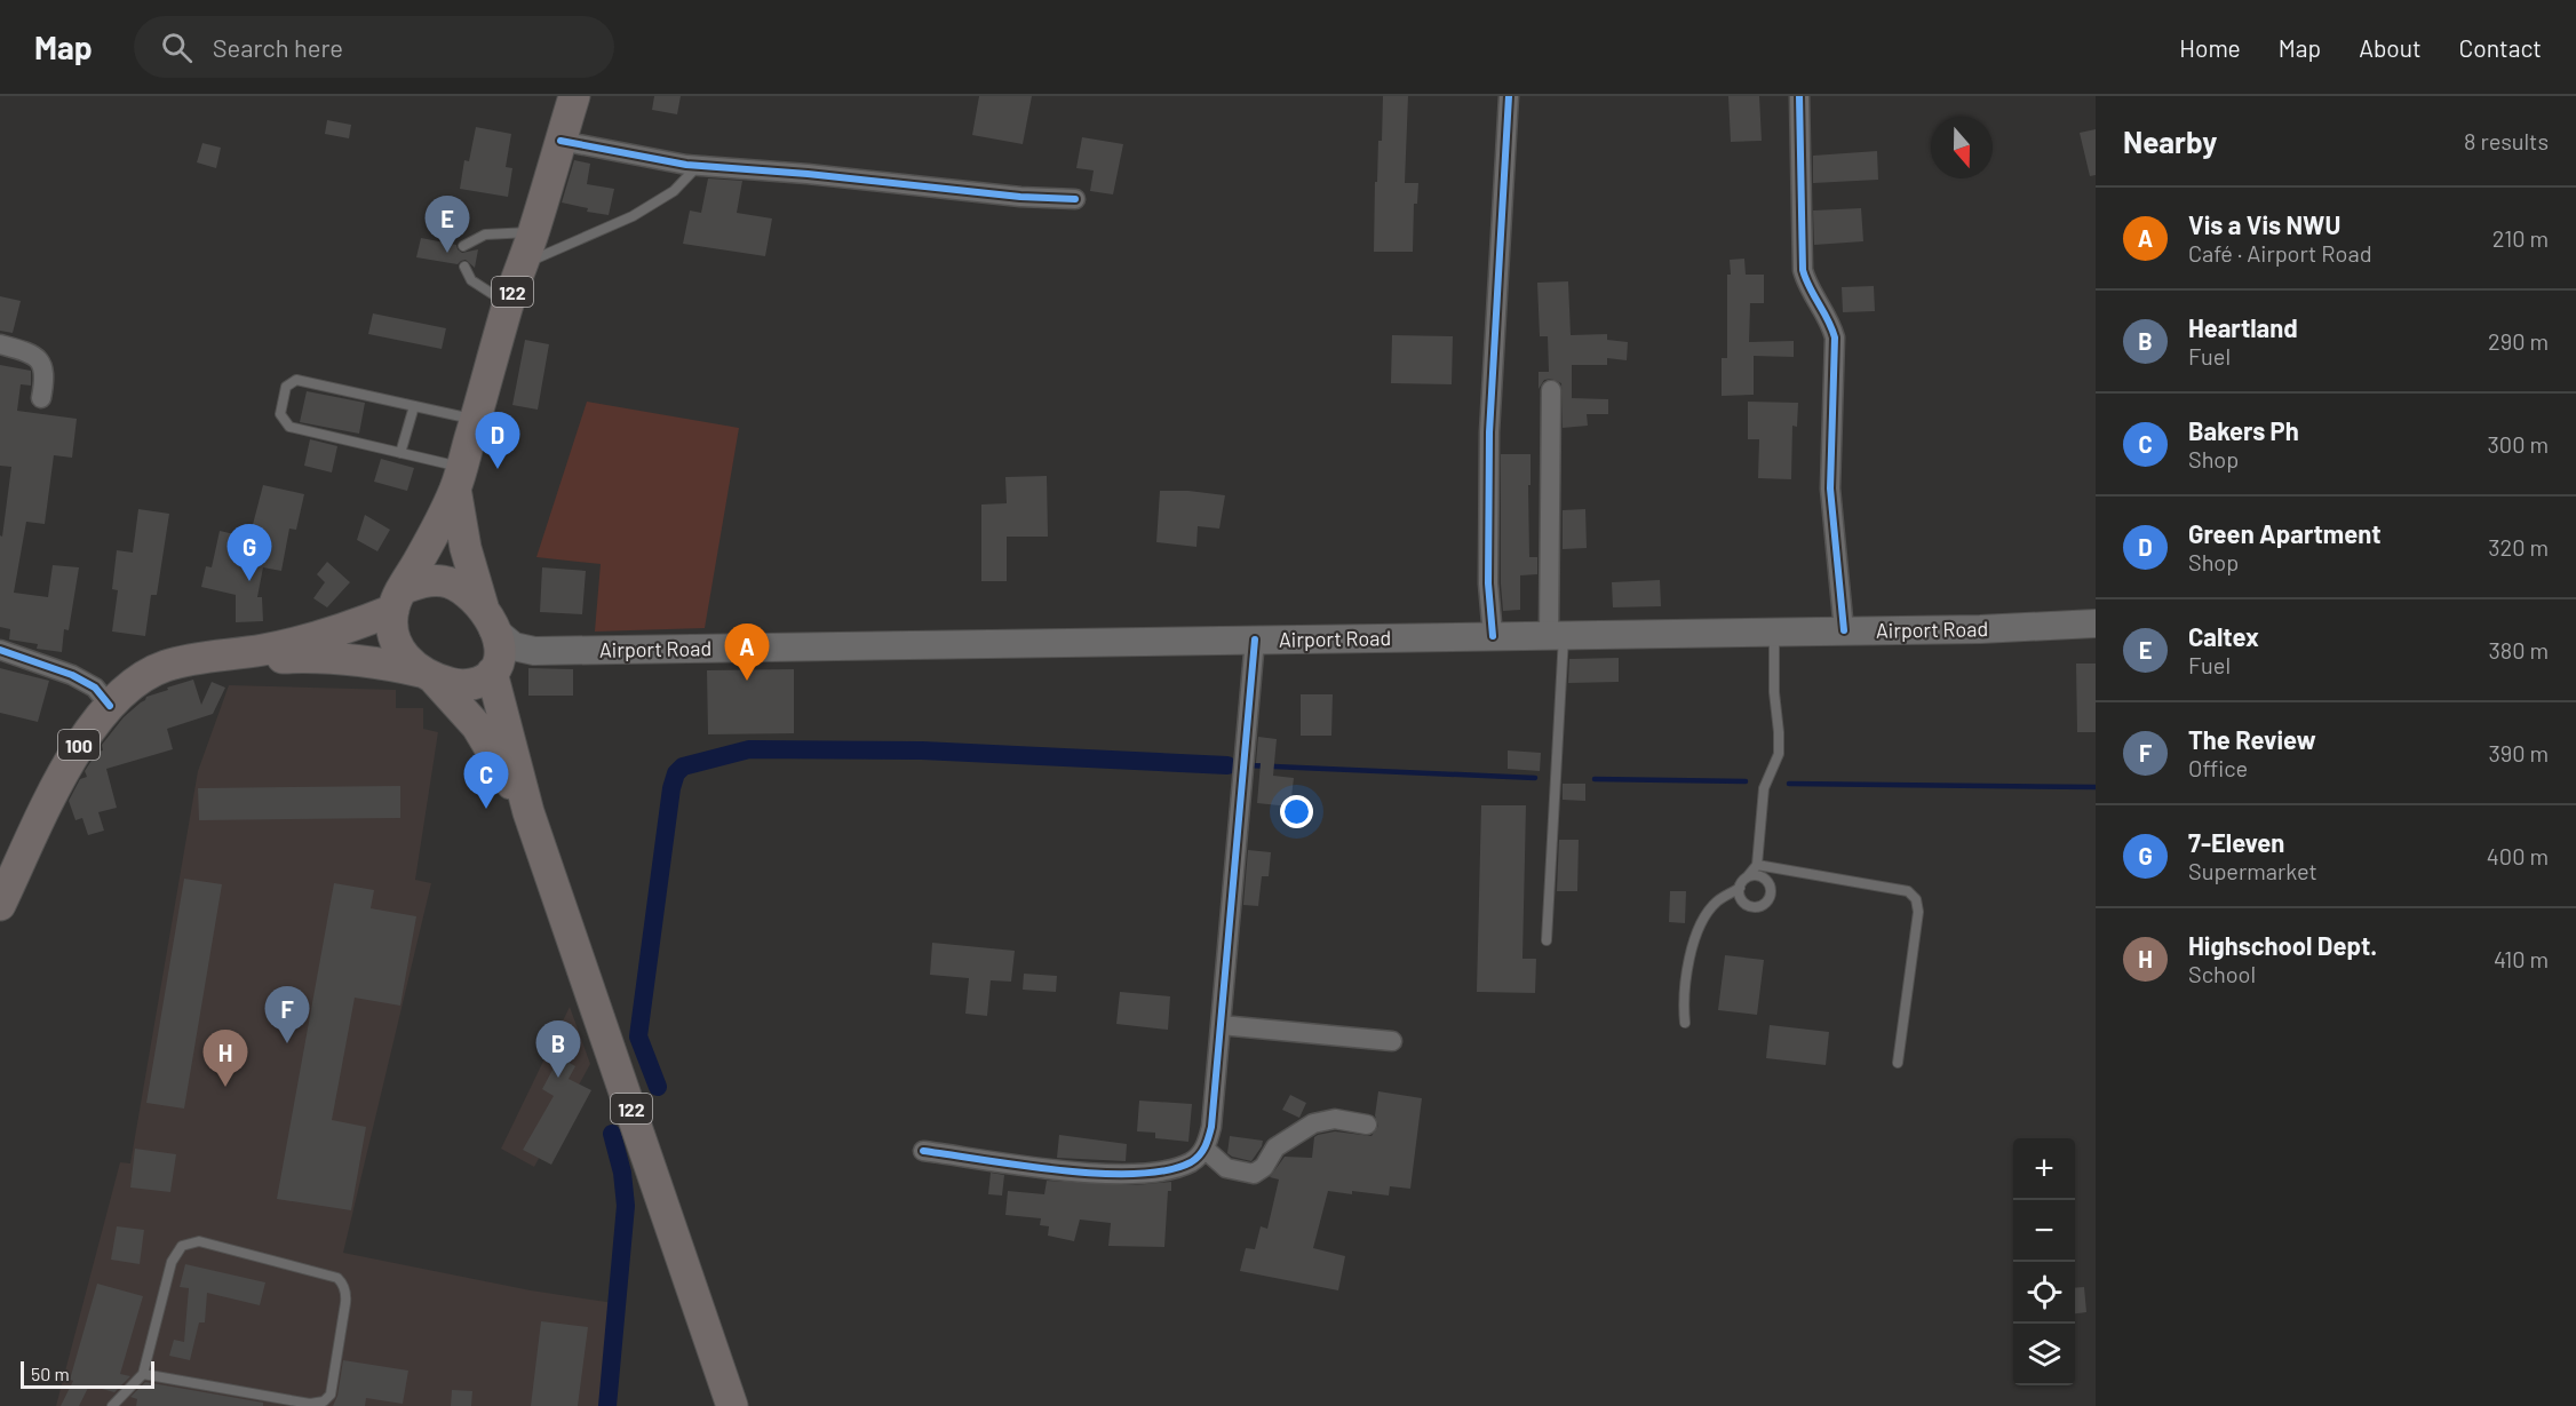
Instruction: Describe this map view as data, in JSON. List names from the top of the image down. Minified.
{"streets":{"main road":["122","Airport Road","100"]},"crossings":[["122","100"],["Airport Road","100"]],"scale_bar":"50 m","north":"bottom","page":{"header":"Map","search":"Search here","nav":["Home","Map","About","Contact"],"heading":["Nearby","8 results"],"list":[{"mark":"A","name":"Vis a Vis NWU","note":"Café · Airport Road","value":"210 m"},{"mark":"B","name":"Heartland","note":"Fuel","value":"290 m"},{"mark":"C","name":"Bakers Ph","note":"Shop","value":"300 m"},{"mark":"D","name":"Green Apartment","note":"Shop","value":"320 m"},{"mark":"E","name":"Caltex","note":"Fuel","value":"380 m"},{"mark":"F","name":"The Review","note":"Office","value":"390 m"},{"mark":"G","name":"7-Eleven","note":"Supermarket","value":"400 m"},{"mark":"H","name":"Highschool Dept.","note":"School","value":"410 m"}],"pins":["E","D","G","A","C","F","B","H"],"map_buttons":["+","−"],"scale":"50 m"}}
